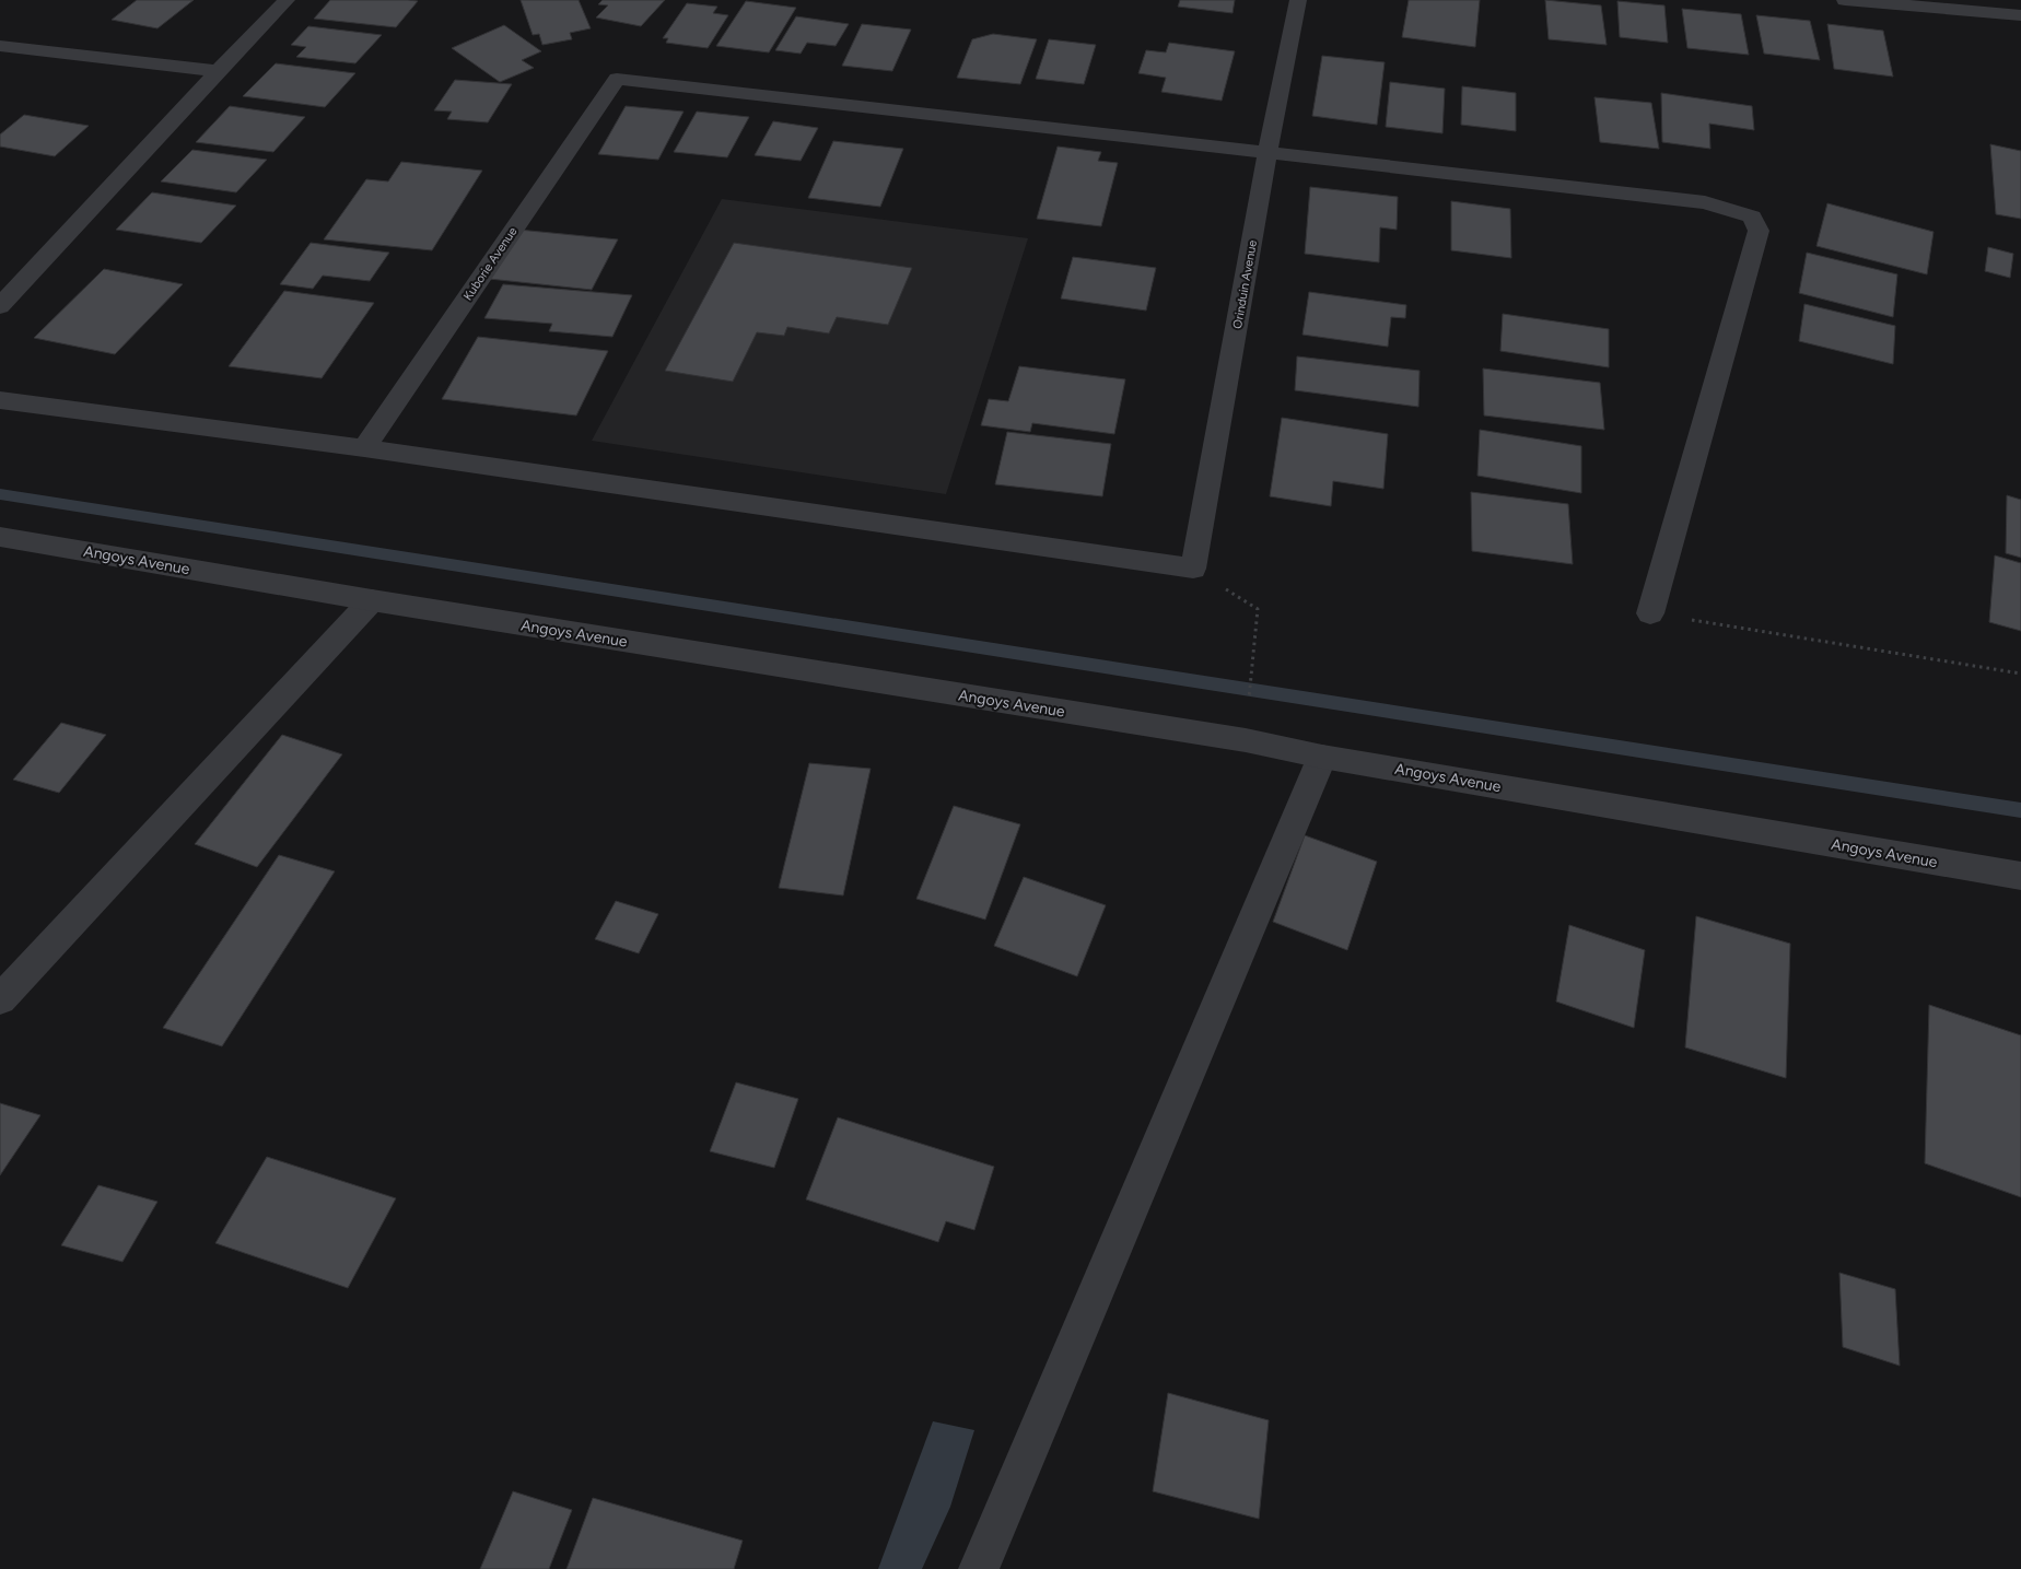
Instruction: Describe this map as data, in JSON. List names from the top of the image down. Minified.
{"streets":{"street":["Kuborie Avenue","Orinduin Avenue","Angoys Avenue"]},"crossings":[["Kuborie Avenue","Orinduin Avenue"]]}
